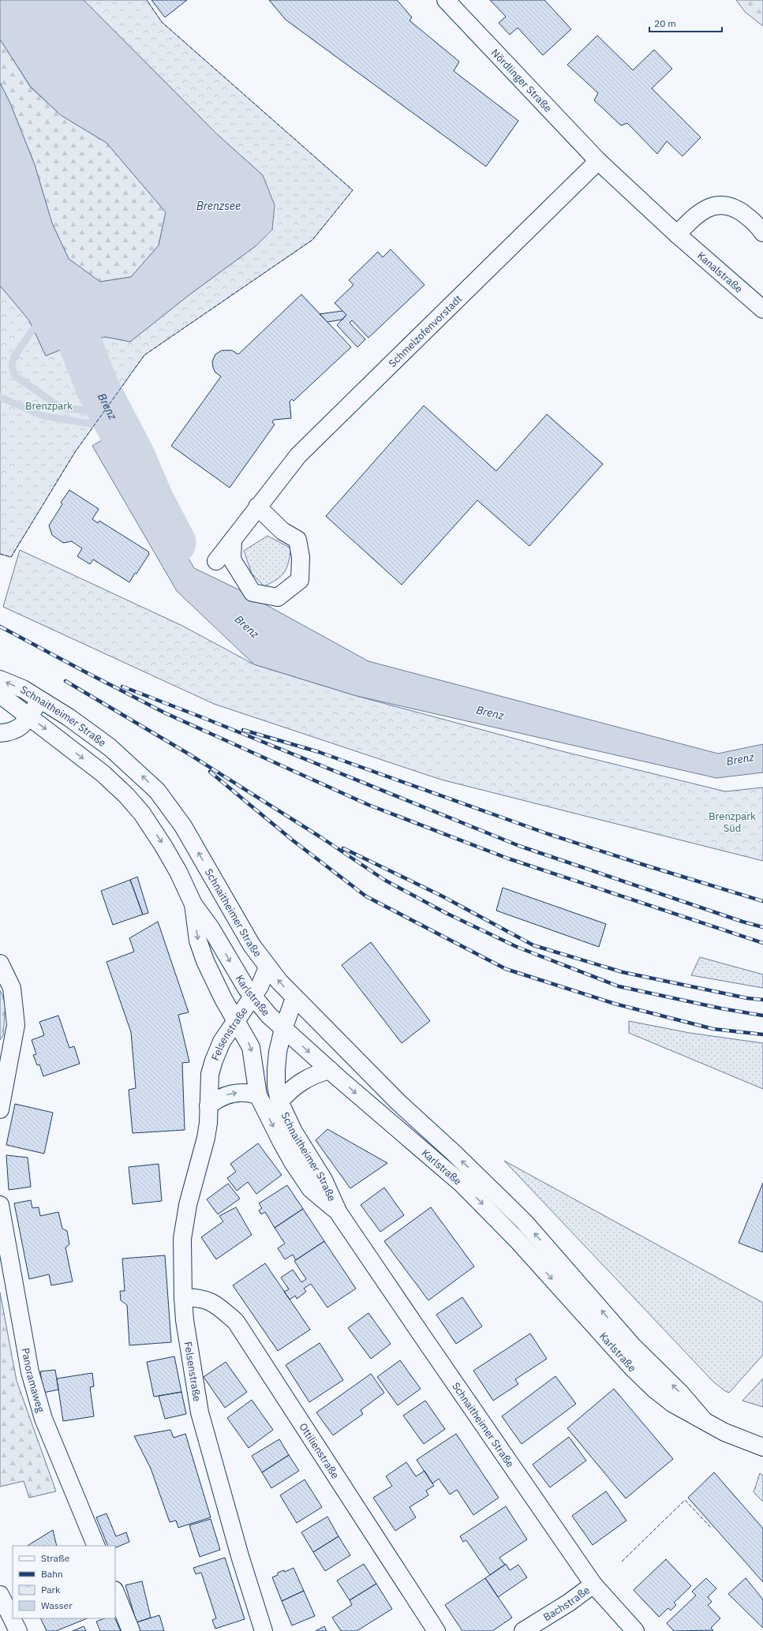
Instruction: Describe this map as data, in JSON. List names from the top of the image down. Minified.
{"streets":{"street":["Nördlinger Straße","Kanalstraße","Schmelzofenvorstadt","Schnaitheimer Straße","Karlstraße","Felsenstraße","Panoramaweg","Ottilienstraße","Bachstraße"]},"crossings":[["Nördlinger Straße","Kanalstraße"],["Nördlinger Straße","Schmelzofenvorstadt"],["Kanalstraße","Schmelzofenvorstadt"],["Schnaitheimer Straße","Karlstraße"],["Schnaitheimer Straße","Felsenstraße"],["Schnaitheimer Straße","Bachstraße"],["Karlstraße","Felsenstraße"],["Felsenstraße","Ottilienstraße"]],"water":["Brenzsee","Brenz"],"parks":["Brenzpark","Brenzpark Süd"],"legend":["Straße","Bahn","Park","Wasser"],"scale_bar":"20 m"}
